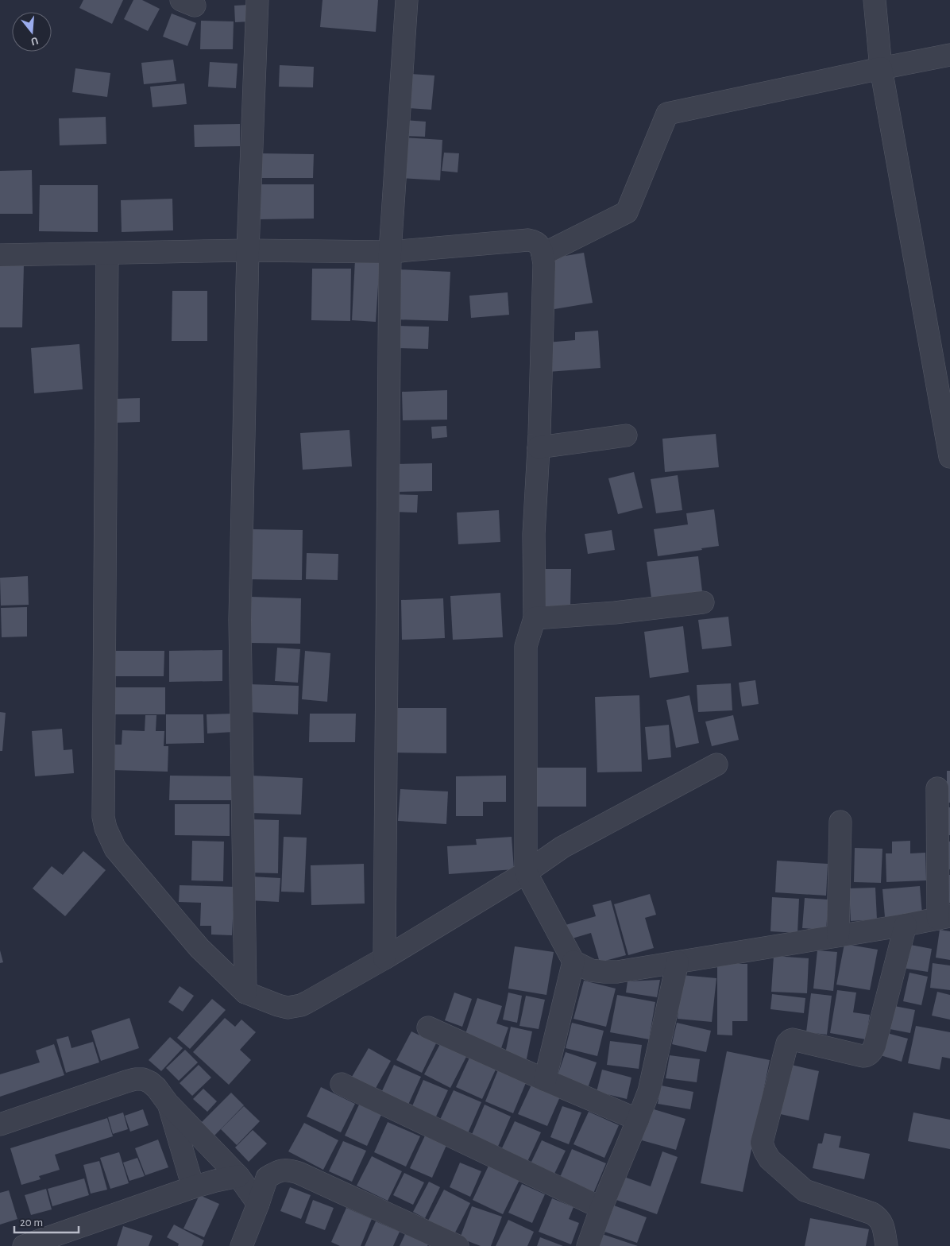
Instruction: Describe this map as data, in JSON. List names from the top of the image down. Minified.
{"scale_bar":"20 m","north":"bottom"}
